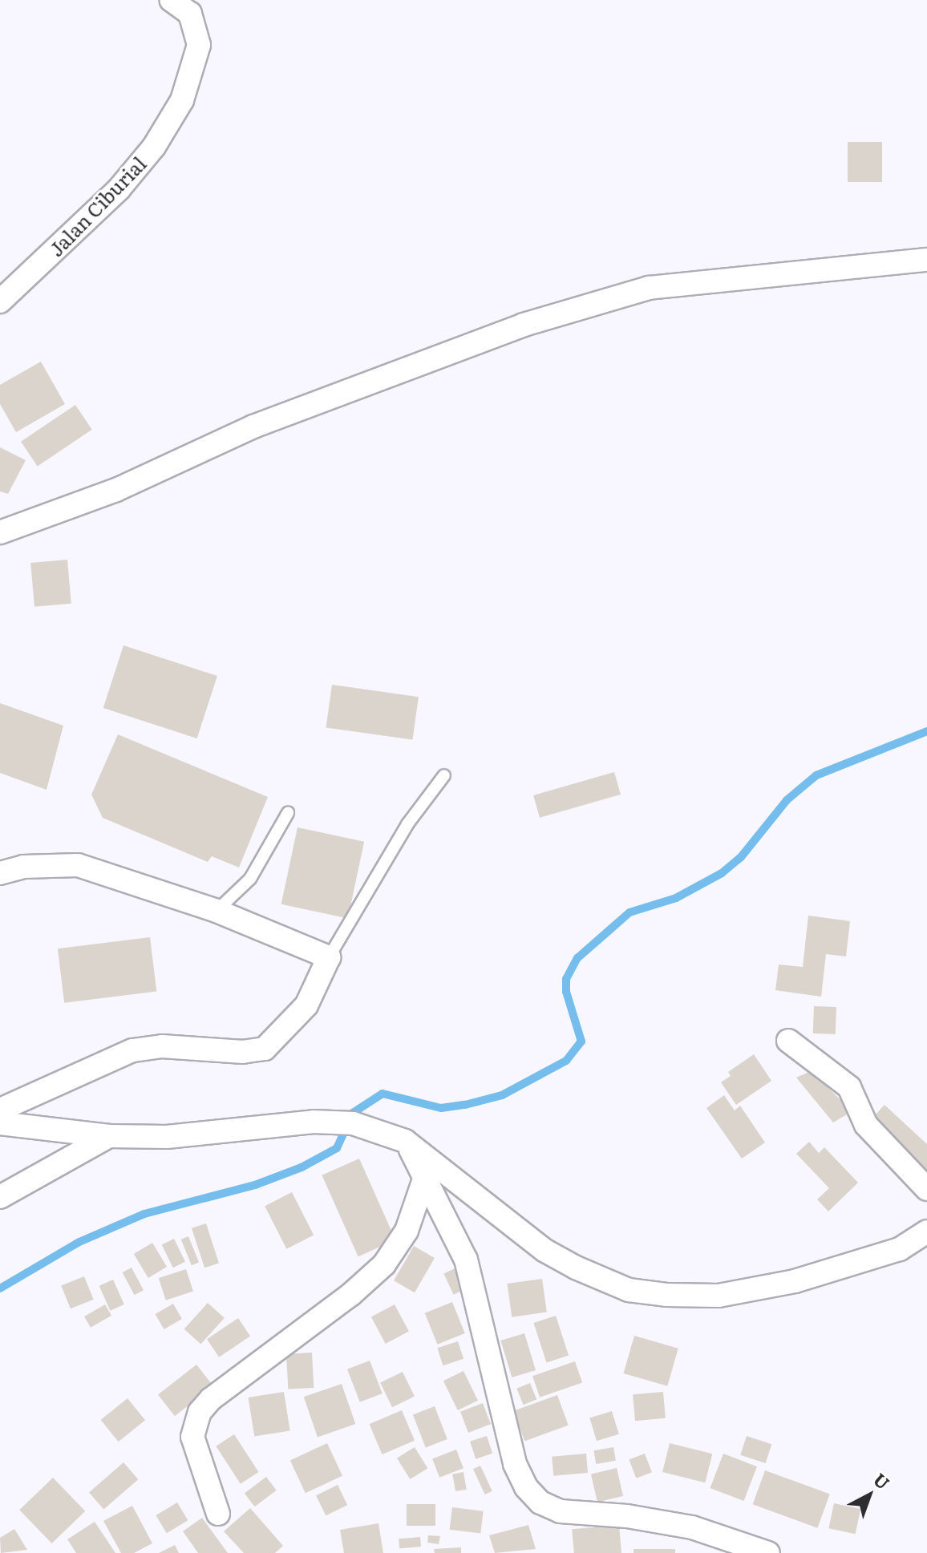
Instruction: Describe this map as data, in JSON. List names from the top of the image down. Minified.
{"streets":{"street":["Jalan Ciburial"]},"north":"top right"}
